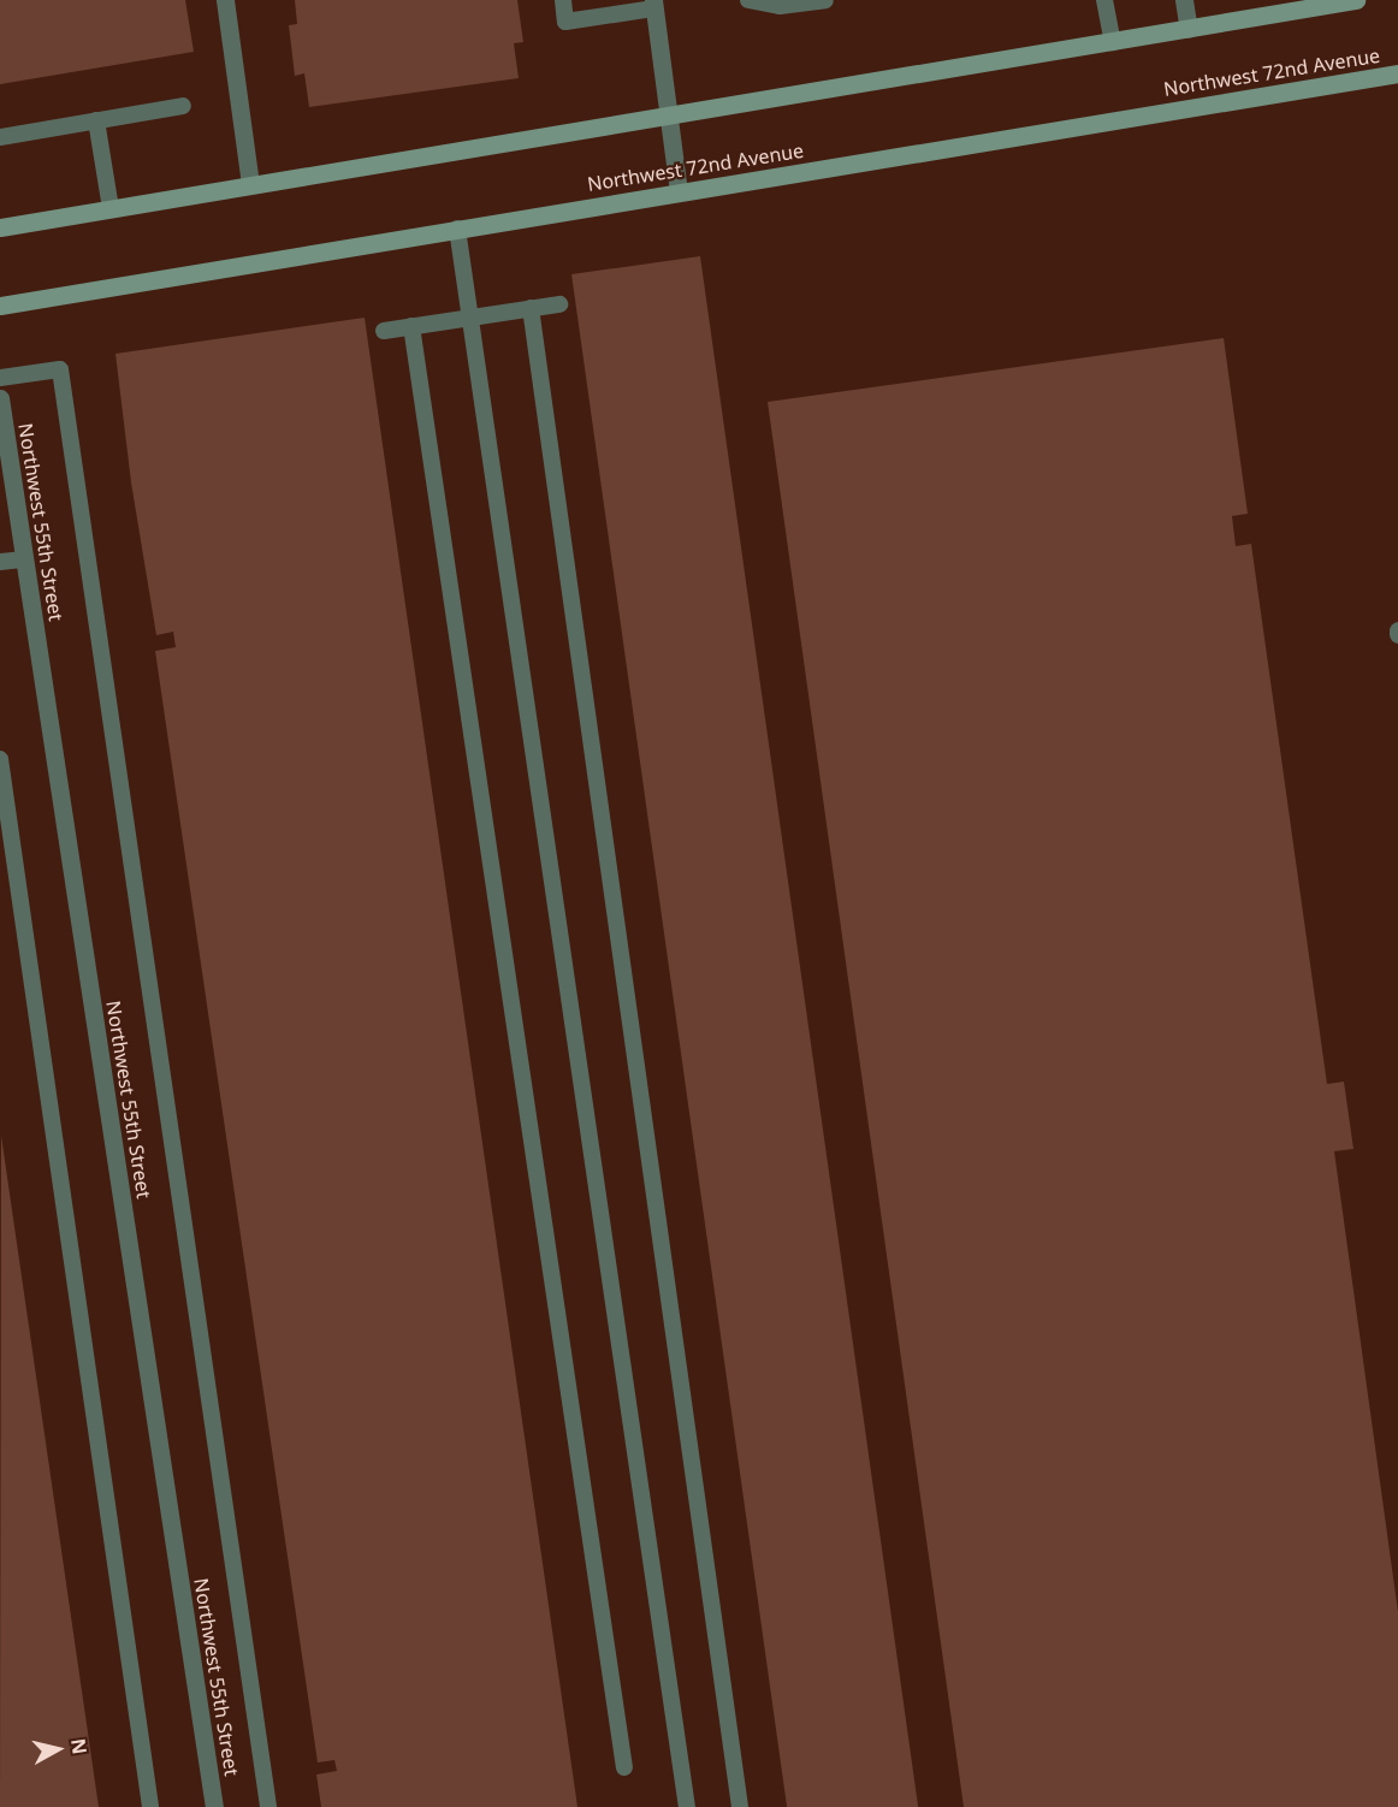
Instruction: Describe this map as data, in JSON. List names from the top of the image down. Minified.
{"streets":{"main road":["Northwest 72nd Avenue"],"street":["Northwest 55th Street"]},"north":"right"}
